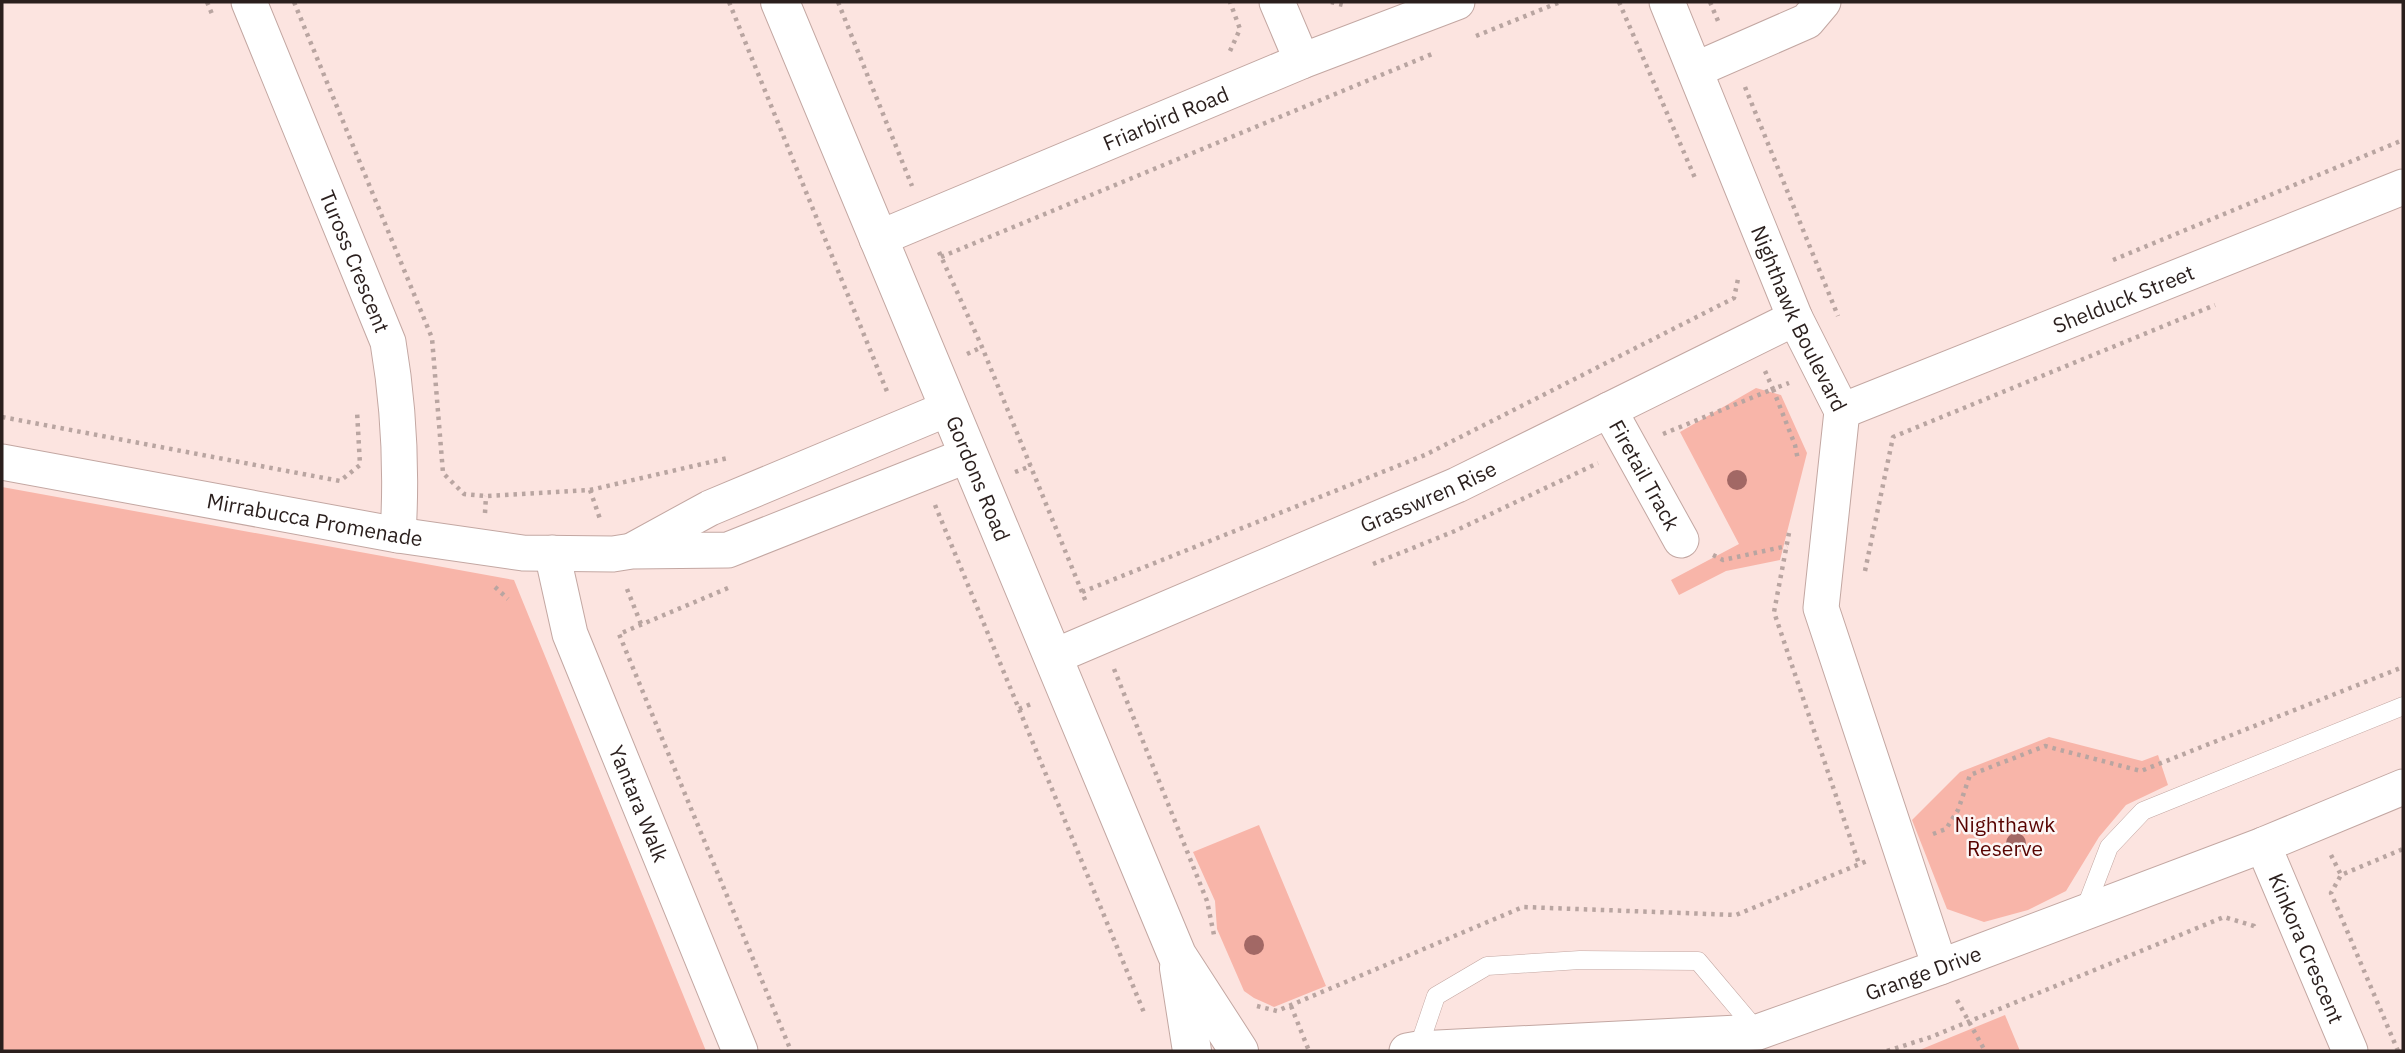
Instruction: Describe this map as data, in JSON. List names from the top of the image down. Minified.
{"streets":{"street":["Friarbird Road","Tuross Crescent","Shelduck Street","Nighthawk Boulevard","Firetail Track","Gordons Road","Grasswren Rise","Mirrabucca Promenade","Yantara Walk","Kinkora Crescent","Grange Drive"]},"crossings":[["Friarbird Road","Gordons Road"],["Tuross Crescent","Mirrabucca Promenade"],["Shelduck Street","Nighthawk Boulevard"],["Nighthawk Boulevard","Grasswren Rise"],["Nighthawk Boulevard","Grange Drive"],["Firetail Track","Grasswren Rise"],["Gordons Road","Grasswren Rise"],["Gordons Road","Mirrabucca Promenade"],["Mirrabucca Promenade","Yantara Walk"],["Kinkora Crescent","Grange Drive"]],"parks":["Nighthawk Reserve"]}
